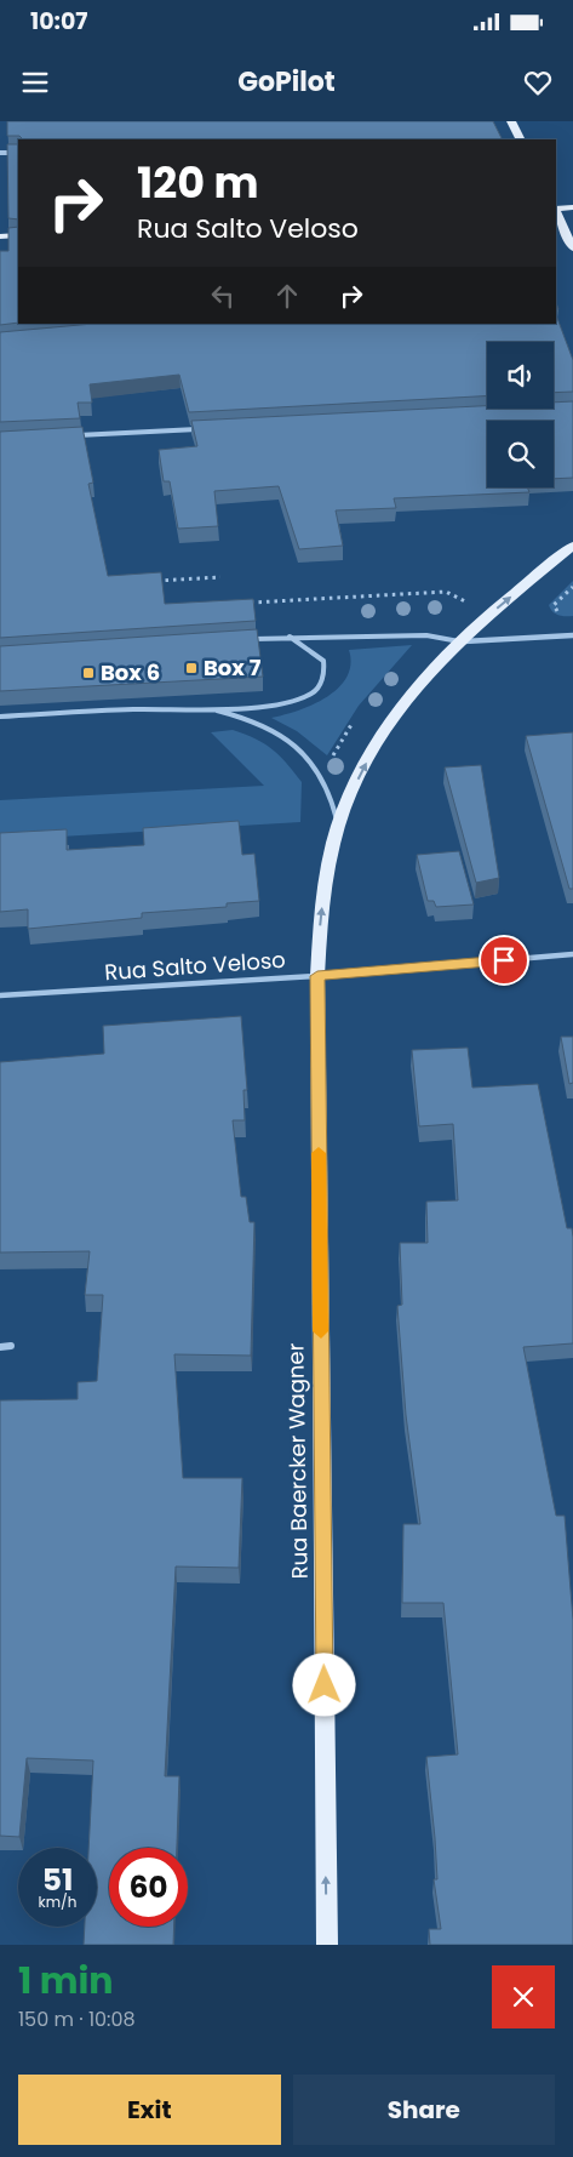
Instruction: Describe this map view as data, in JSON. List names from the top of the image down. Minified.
{"streets":{"main road":["Rua Baercker Wagner"],"street":["Rua Salto Veloso"]},"crossings":[["Rua Salto Veloso","Rua Baercker Wagner"]],"one_way":["Rua Baercker Wagner"],"places":{"transit":["Box 7","Box 6"]},"page":{"status":"10:07","header":"GoPilot","turn":["120 m","Rua Salto Veloso"],"speed":"51 km/h","limit":"60","heading":["1 min","150 m · 10:08"],"buttons":["Exit","Share"]}}
